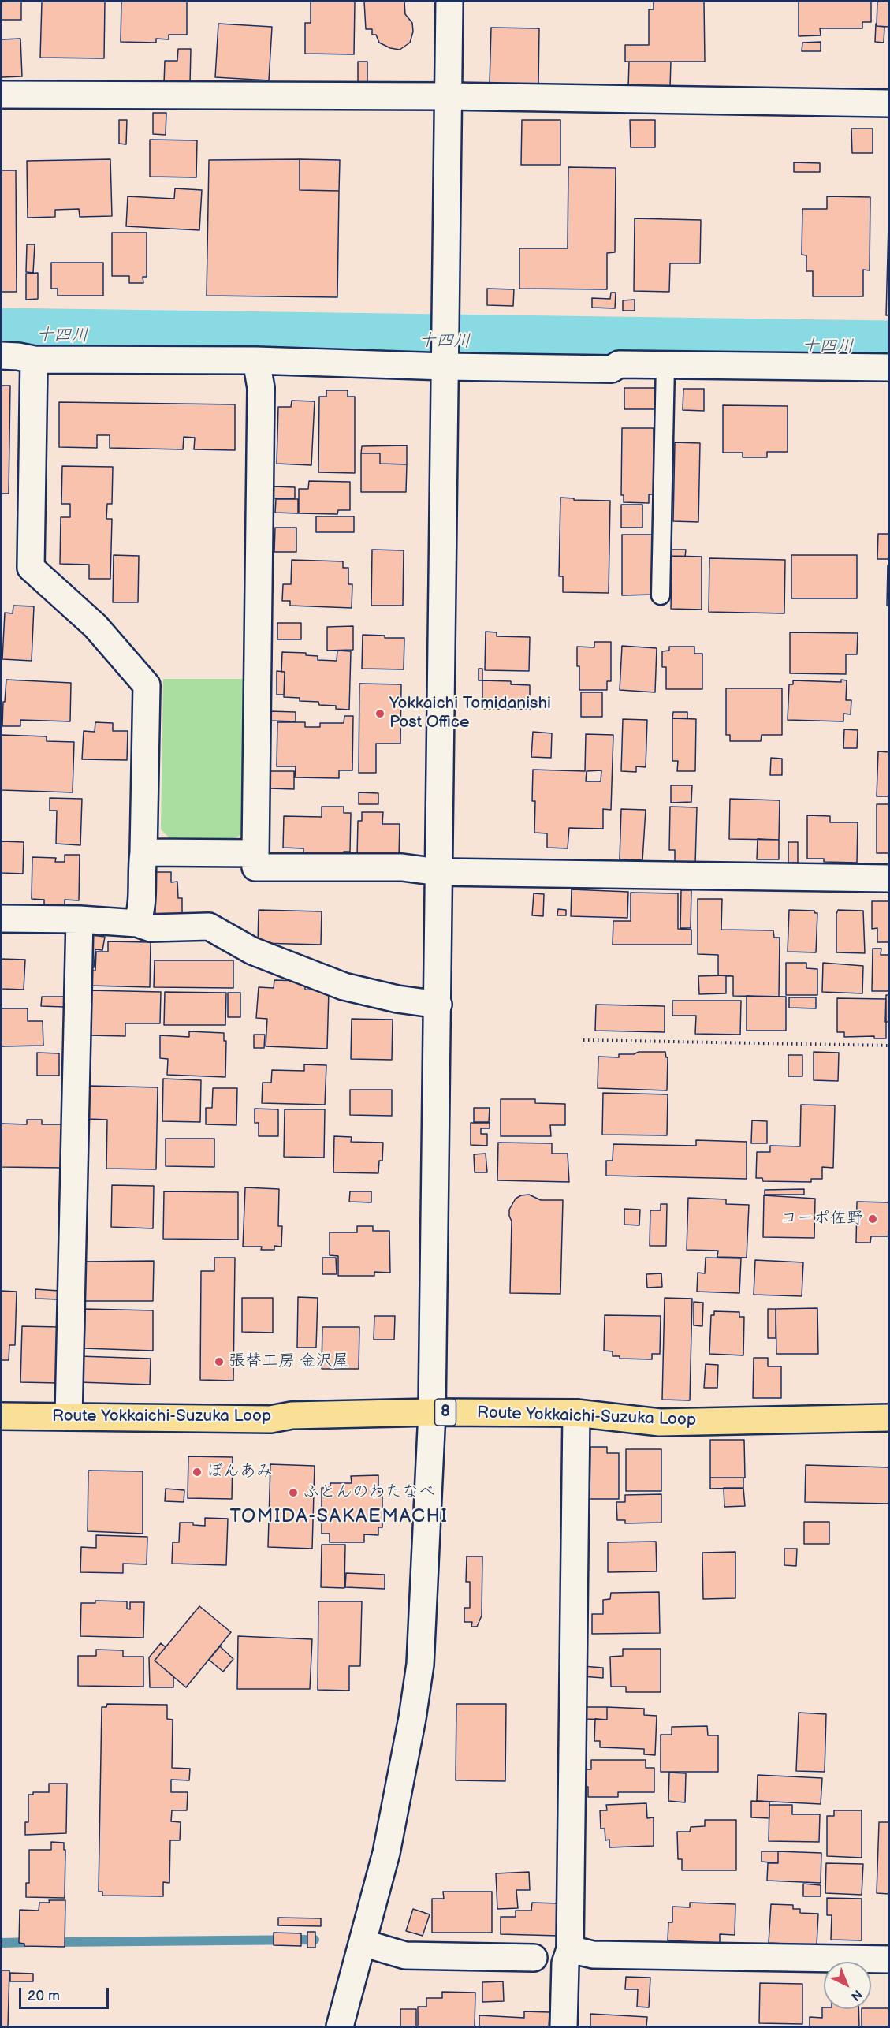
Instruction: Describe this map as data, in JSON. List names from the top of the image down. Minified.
{"streets":{"main road":["8","Route Yokkaichi-Suzuka Loop"]},"districts":["TOMIDA-SAKAEMACHI"],"water":["十四川"],"places":["Yokkaichi Tomidanishi Post Office","コーポ佐野","張替工房 金沢屋","ぼんあみ","ふとんのわたなべ"],"scale_bar":"20 m","north":"bottom right"}
